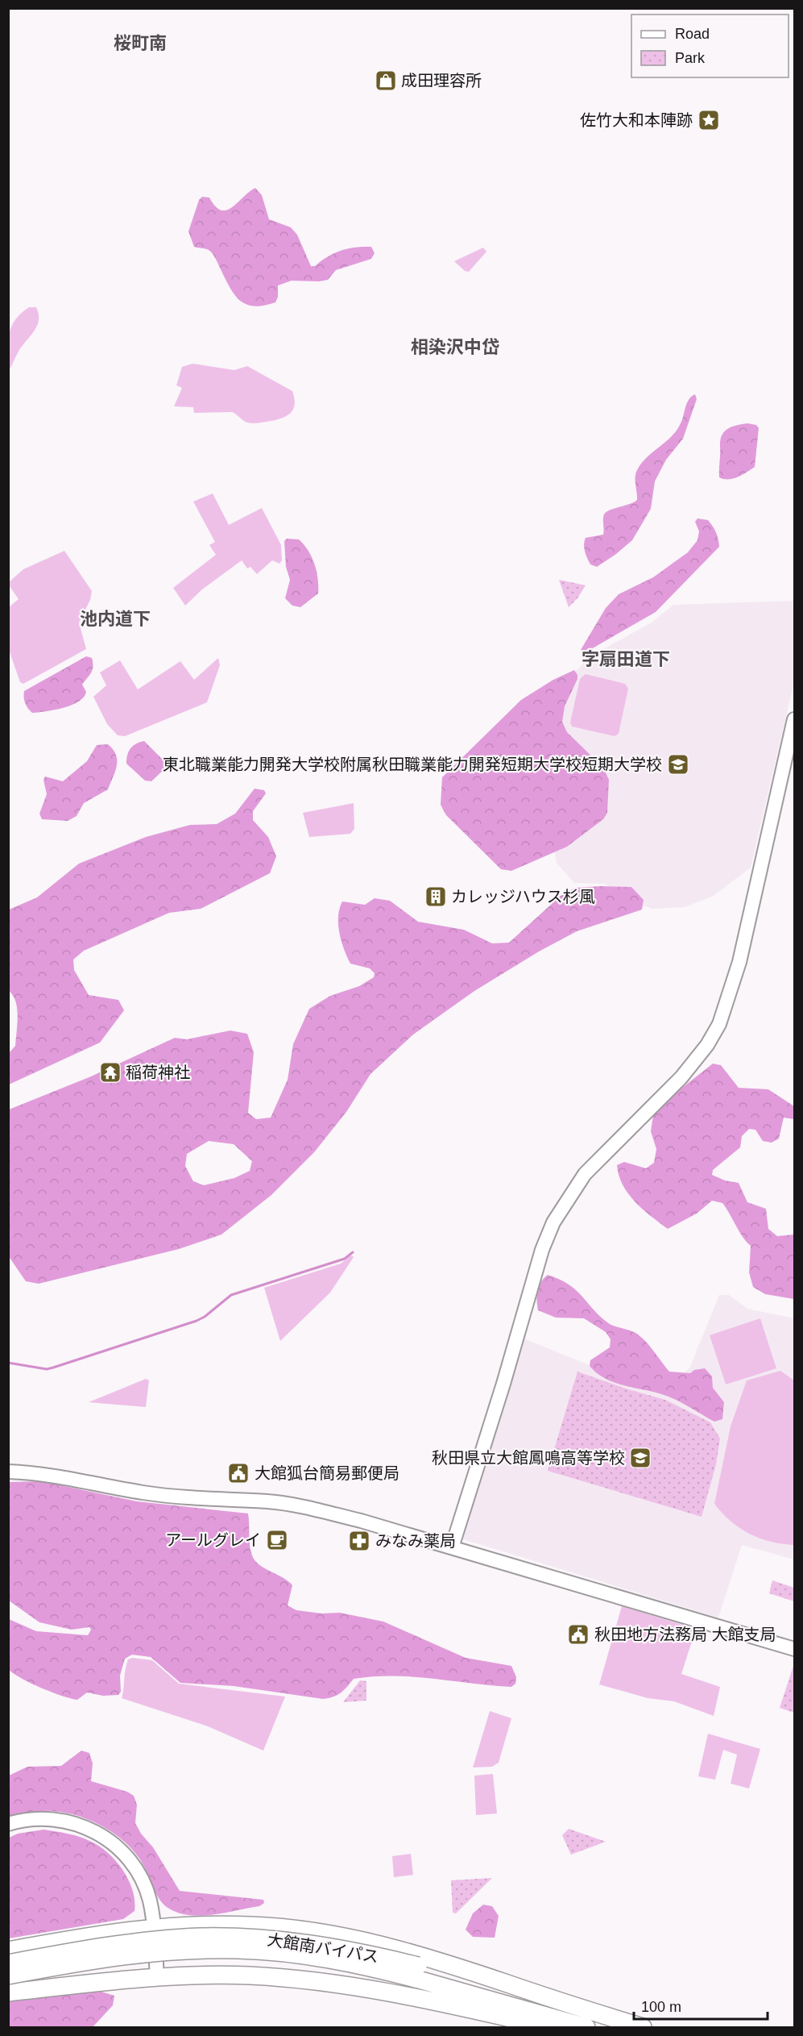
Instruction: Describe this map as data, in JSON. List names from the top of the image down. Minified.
{"streets":{"highway":["大館南バイパス"]},"districts":["桜町南","相染沢中岱","池内道下","字扇田道下"],"places":{"shop":["成田理容所"],"place":["佐竹大和本陣跡"],"school or university":["東北職業能力開発大学校附属秋田職業能力開発短期大学校短期大学校","秋田県立大館鳳鳴高等学校"],"building":["カレッジハウス杉風"],"temple":["稲荷神社"],"public building":["大館狐台簡易郵便局","秋田地方法務局 大館支局"],"cafe":["アールグレイ"],"pharmacy":["みなみ薬局"]},"legend":["Road","Park"],"scale_bar":"100 m"}
